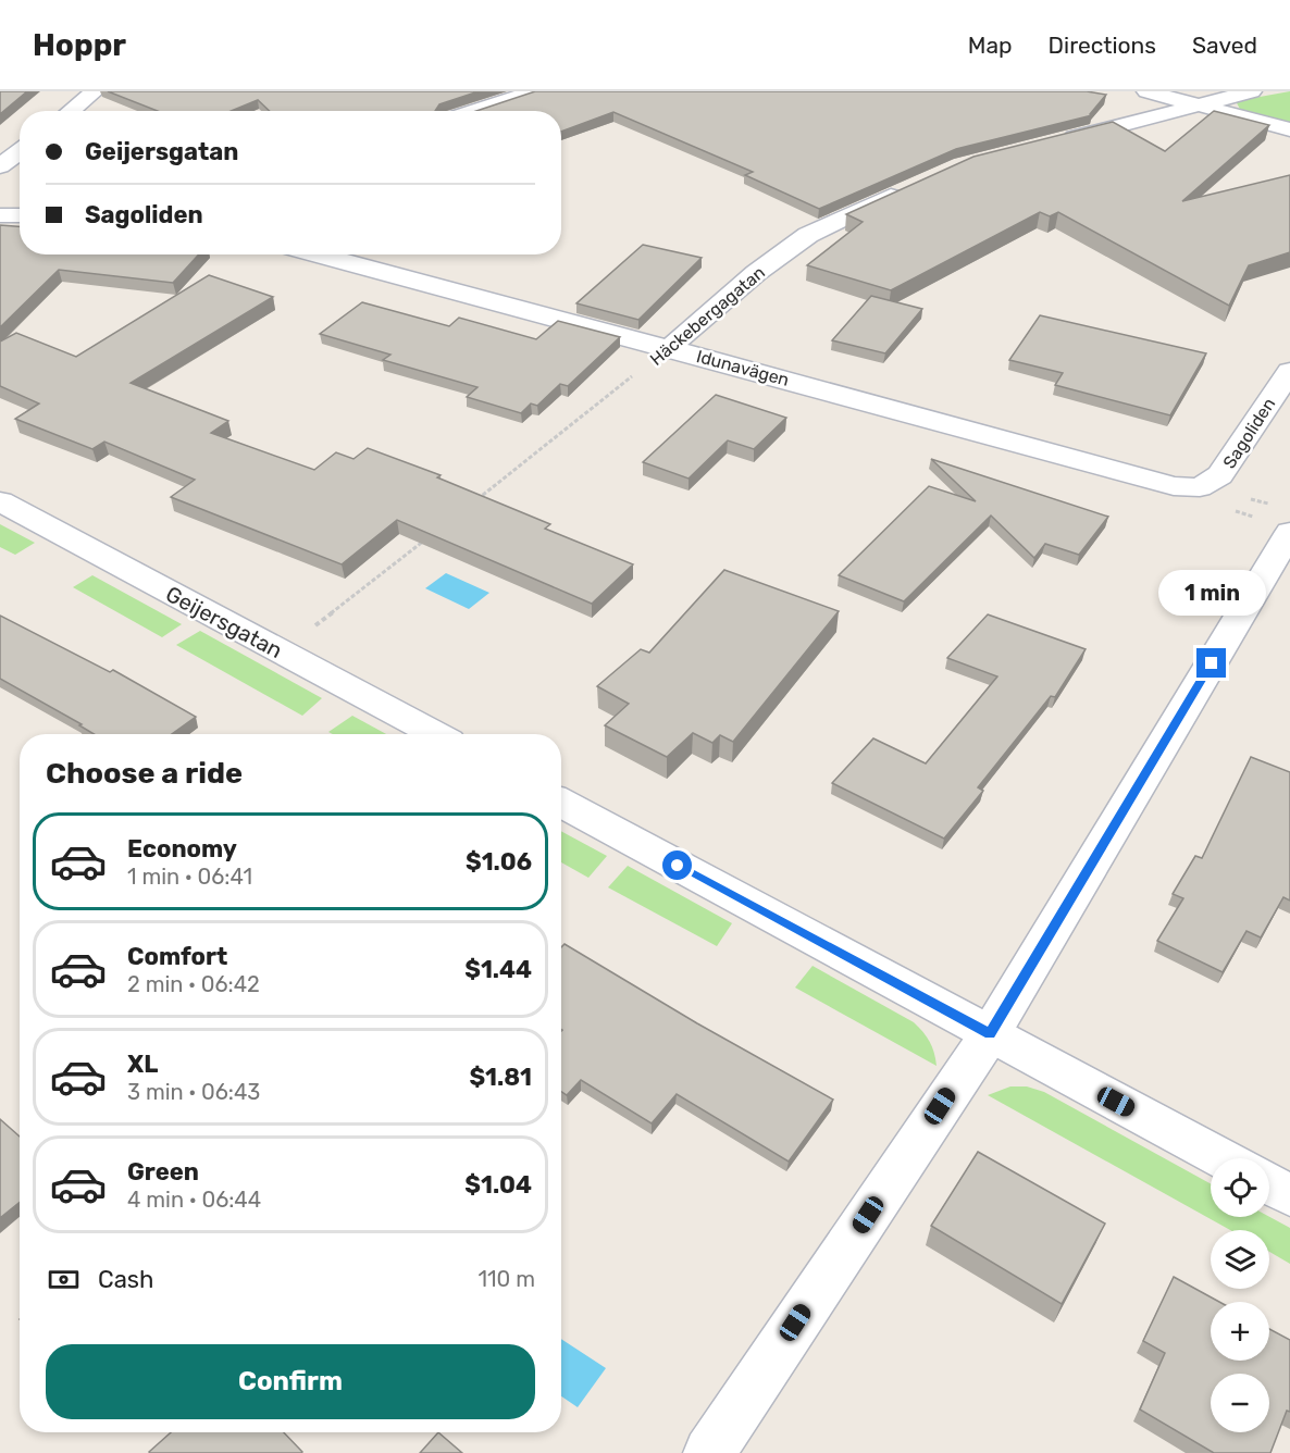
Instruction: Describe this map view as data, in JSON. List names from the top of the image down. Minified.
{"streets":{"street":["Häckebergagatan","Idunavägen","Sagoliden","Geijersgatan"]},"crossings":[["Häckebergagatan","Idunavägen"],["Idunavägen","Sagoliden"]],"page":{"header":"Hoppr","nav":["Map","Directions","Saved"],"banner":["Geijersgatan","Sagoliden"],"bubble":"1 min","heading":"Choose a ride","list":[{"name":"Economy","note":"1 min · 06:41","value":"$1.06"},{"name":"Comfort","note":"2 min · 06:42","value":"$1.44"},{"name":"XL","note":"3 min · 06:43","value":"$1.81"},{"name":"Green","note":"4 min · 06:44","value":"$1.04"}],"map_buttons":["+","−"],"pay":["Cash","110 m"],"buttons":"Confirm"}}
